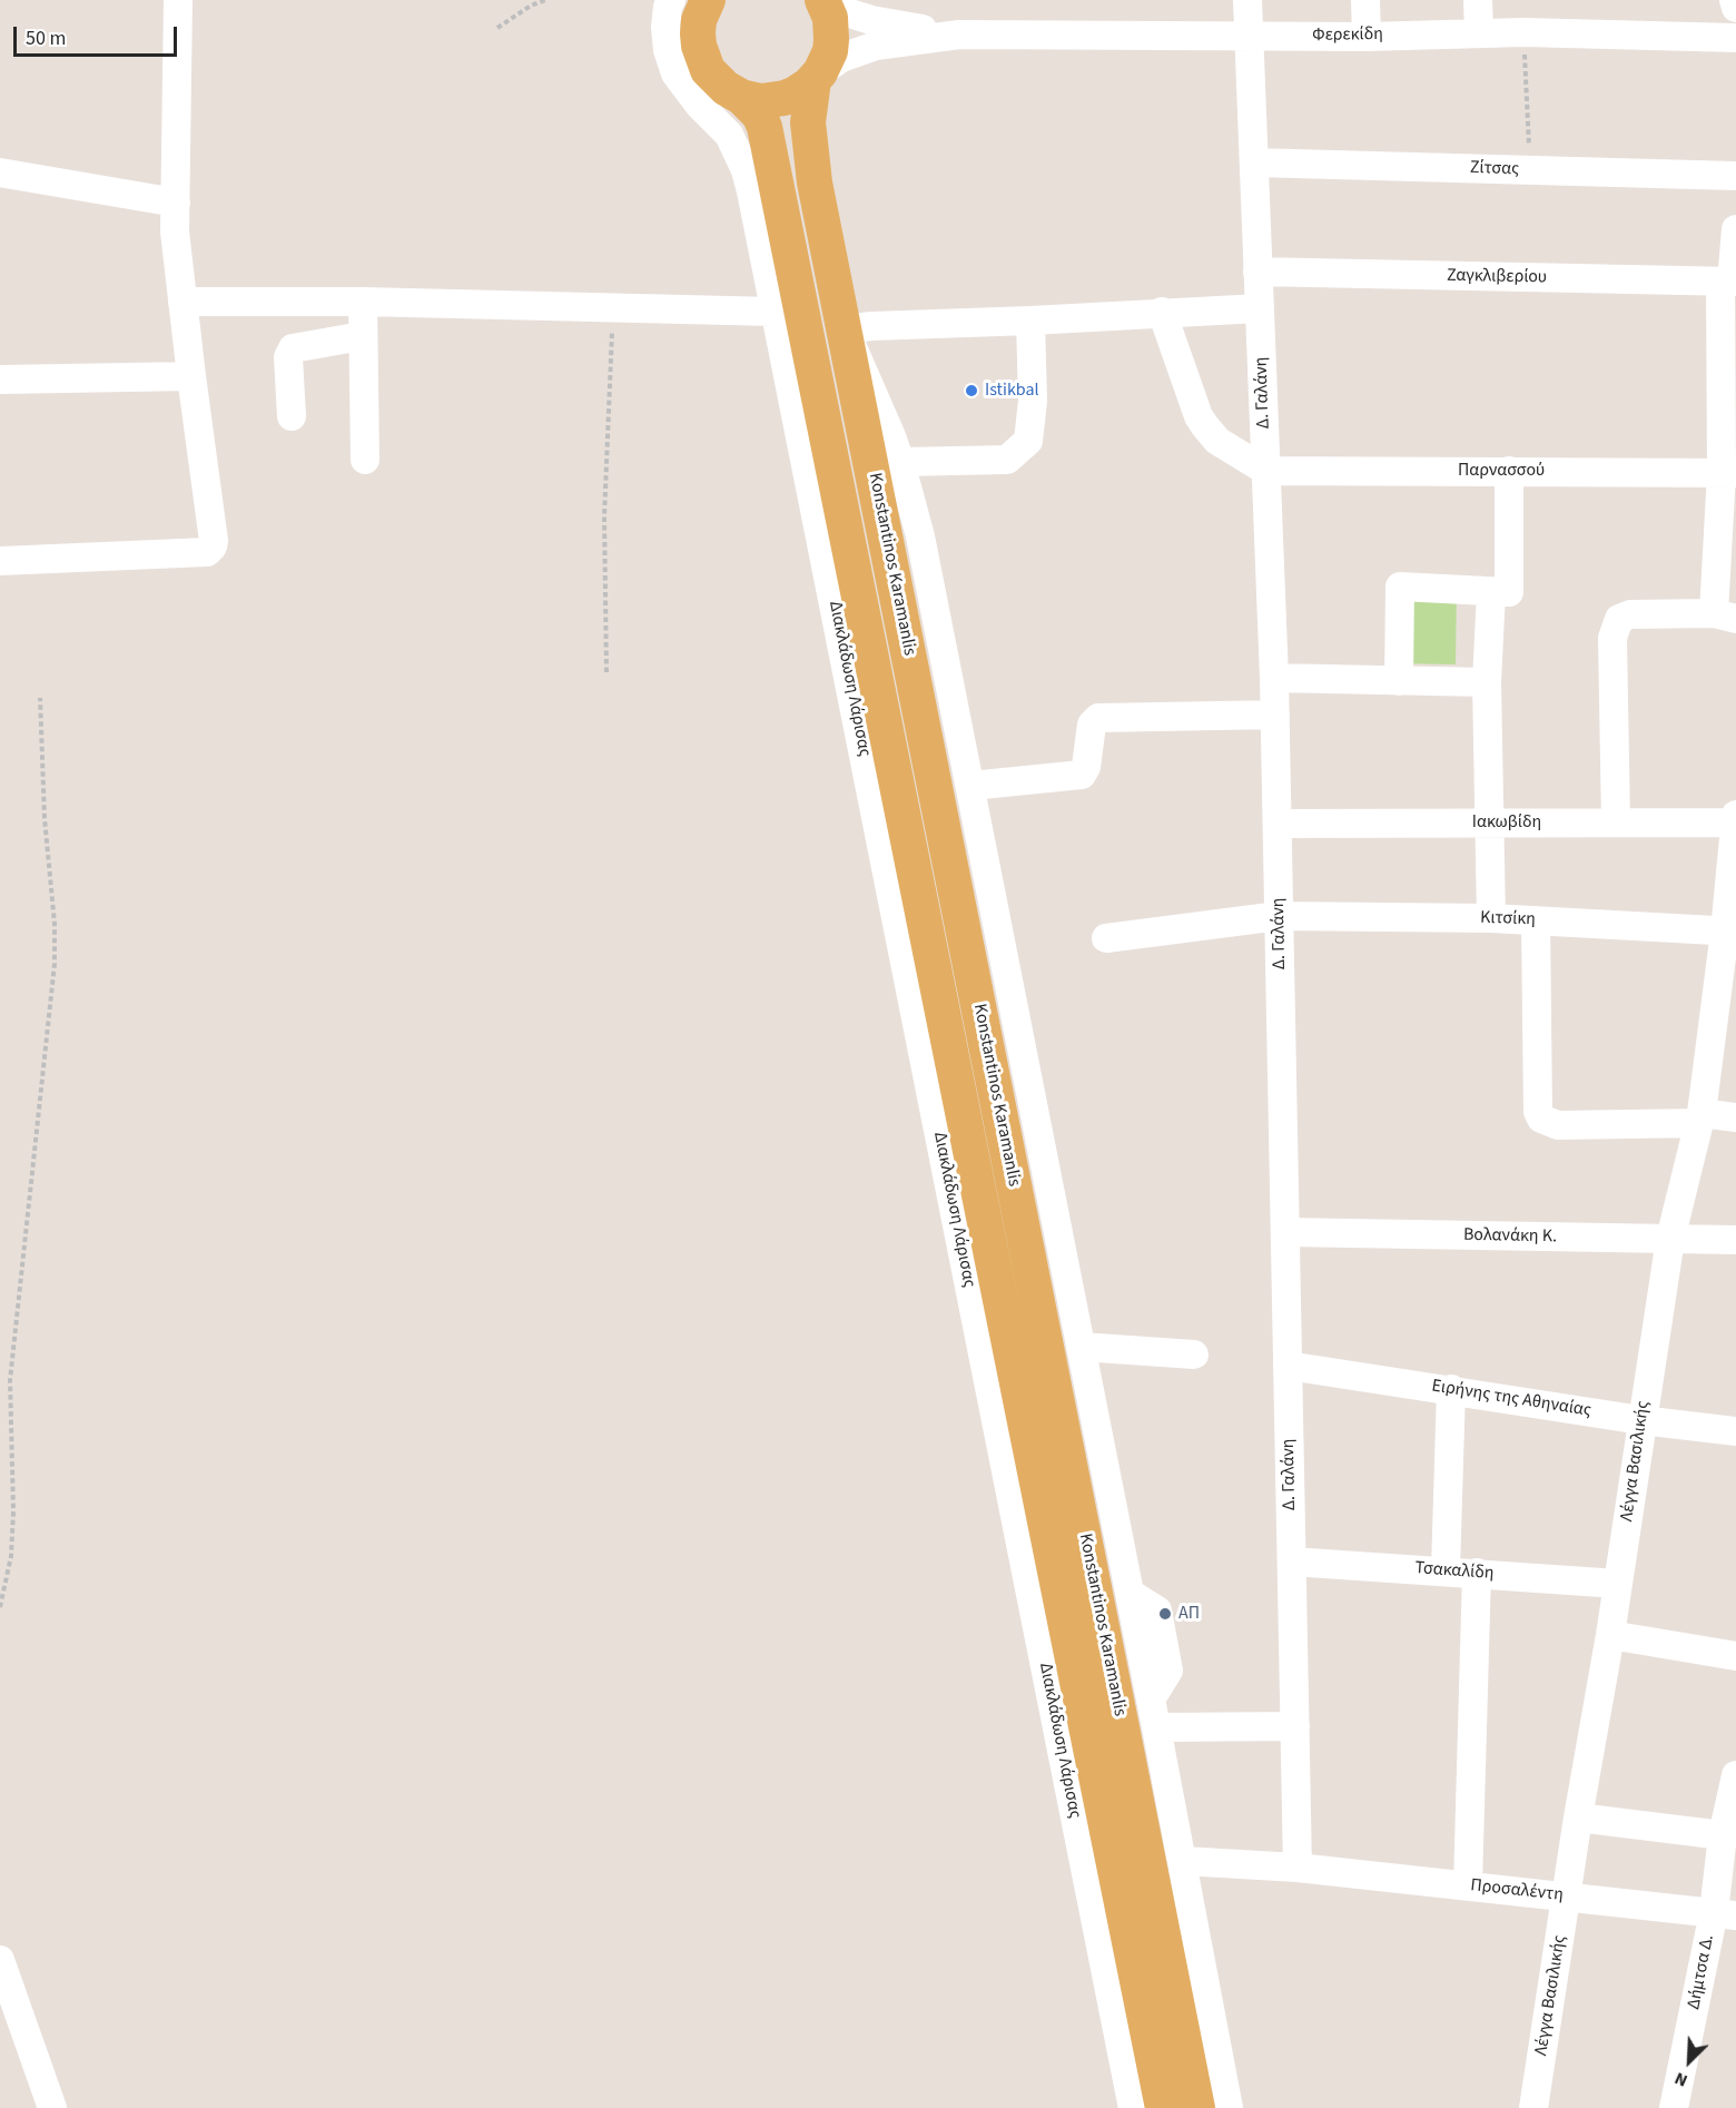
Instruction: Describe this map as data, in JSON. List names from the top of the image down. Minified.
{"streets":{"main road":["Κonstantinos Karamanlis"],"street":["Φερεκίδη","Ζίτσας","Ζαγκλιβερίου","Δ. Γαλάνη","Παρνασσού","Διακλάδωση Λάρισας","Ιακωβίδη","Κιτσίκη","Βολανάκη Κ.","Ειρήνης της Αθηναίας","Λέγγα Βασιλικής","Τσακαλίδη","Προσαλέντη","Δήμτσα Δ."]},"crossings":[["Φερεκίδη","Δ. Γαλάνη"],["Φερεκίδη","Κonstantinos Karamanlis"],["Ζίτσας","Δ. Γαλάνη"],["Ζαγκλιβερίου","Δ. Γαλάνη"],["Δ. Γαλάνη","Παρνασσού"],["Δ. Γαλάνη","Ιακωβίδη"],["Δ. Γαλάνη","Κιτσίκη"],["Δ. Γαλάνη","Βολανάκη Κ."],["Δ. Γαλάνη","Ειρήνης της Αθηναίας"],["Δ. Γαλάνη","Τσακαλίδη"],["Δ. Γαλάνη","Προσαλέντη"],["Ιακωβίδη","Λέγγα Βασιλικής"],["Κιτσίκη","Λέγγα Βασιλικής"],["Βολανάκη Κ.","Λέγγα Βασιλικής"],["Ειρήνης της Αθηναίας","Λέγγα Βασιλικής"],["Λέγγα Βασιλικής","Τσακαλίδη"],["Λέγγα Βασιλικής","Προσαλέντη"],["Προσαλέντη","Δήμτσα Δ."]],"places":["Istikbal","ΑΠ"],"scale_bar":"50 m","north":"bottom left"}
